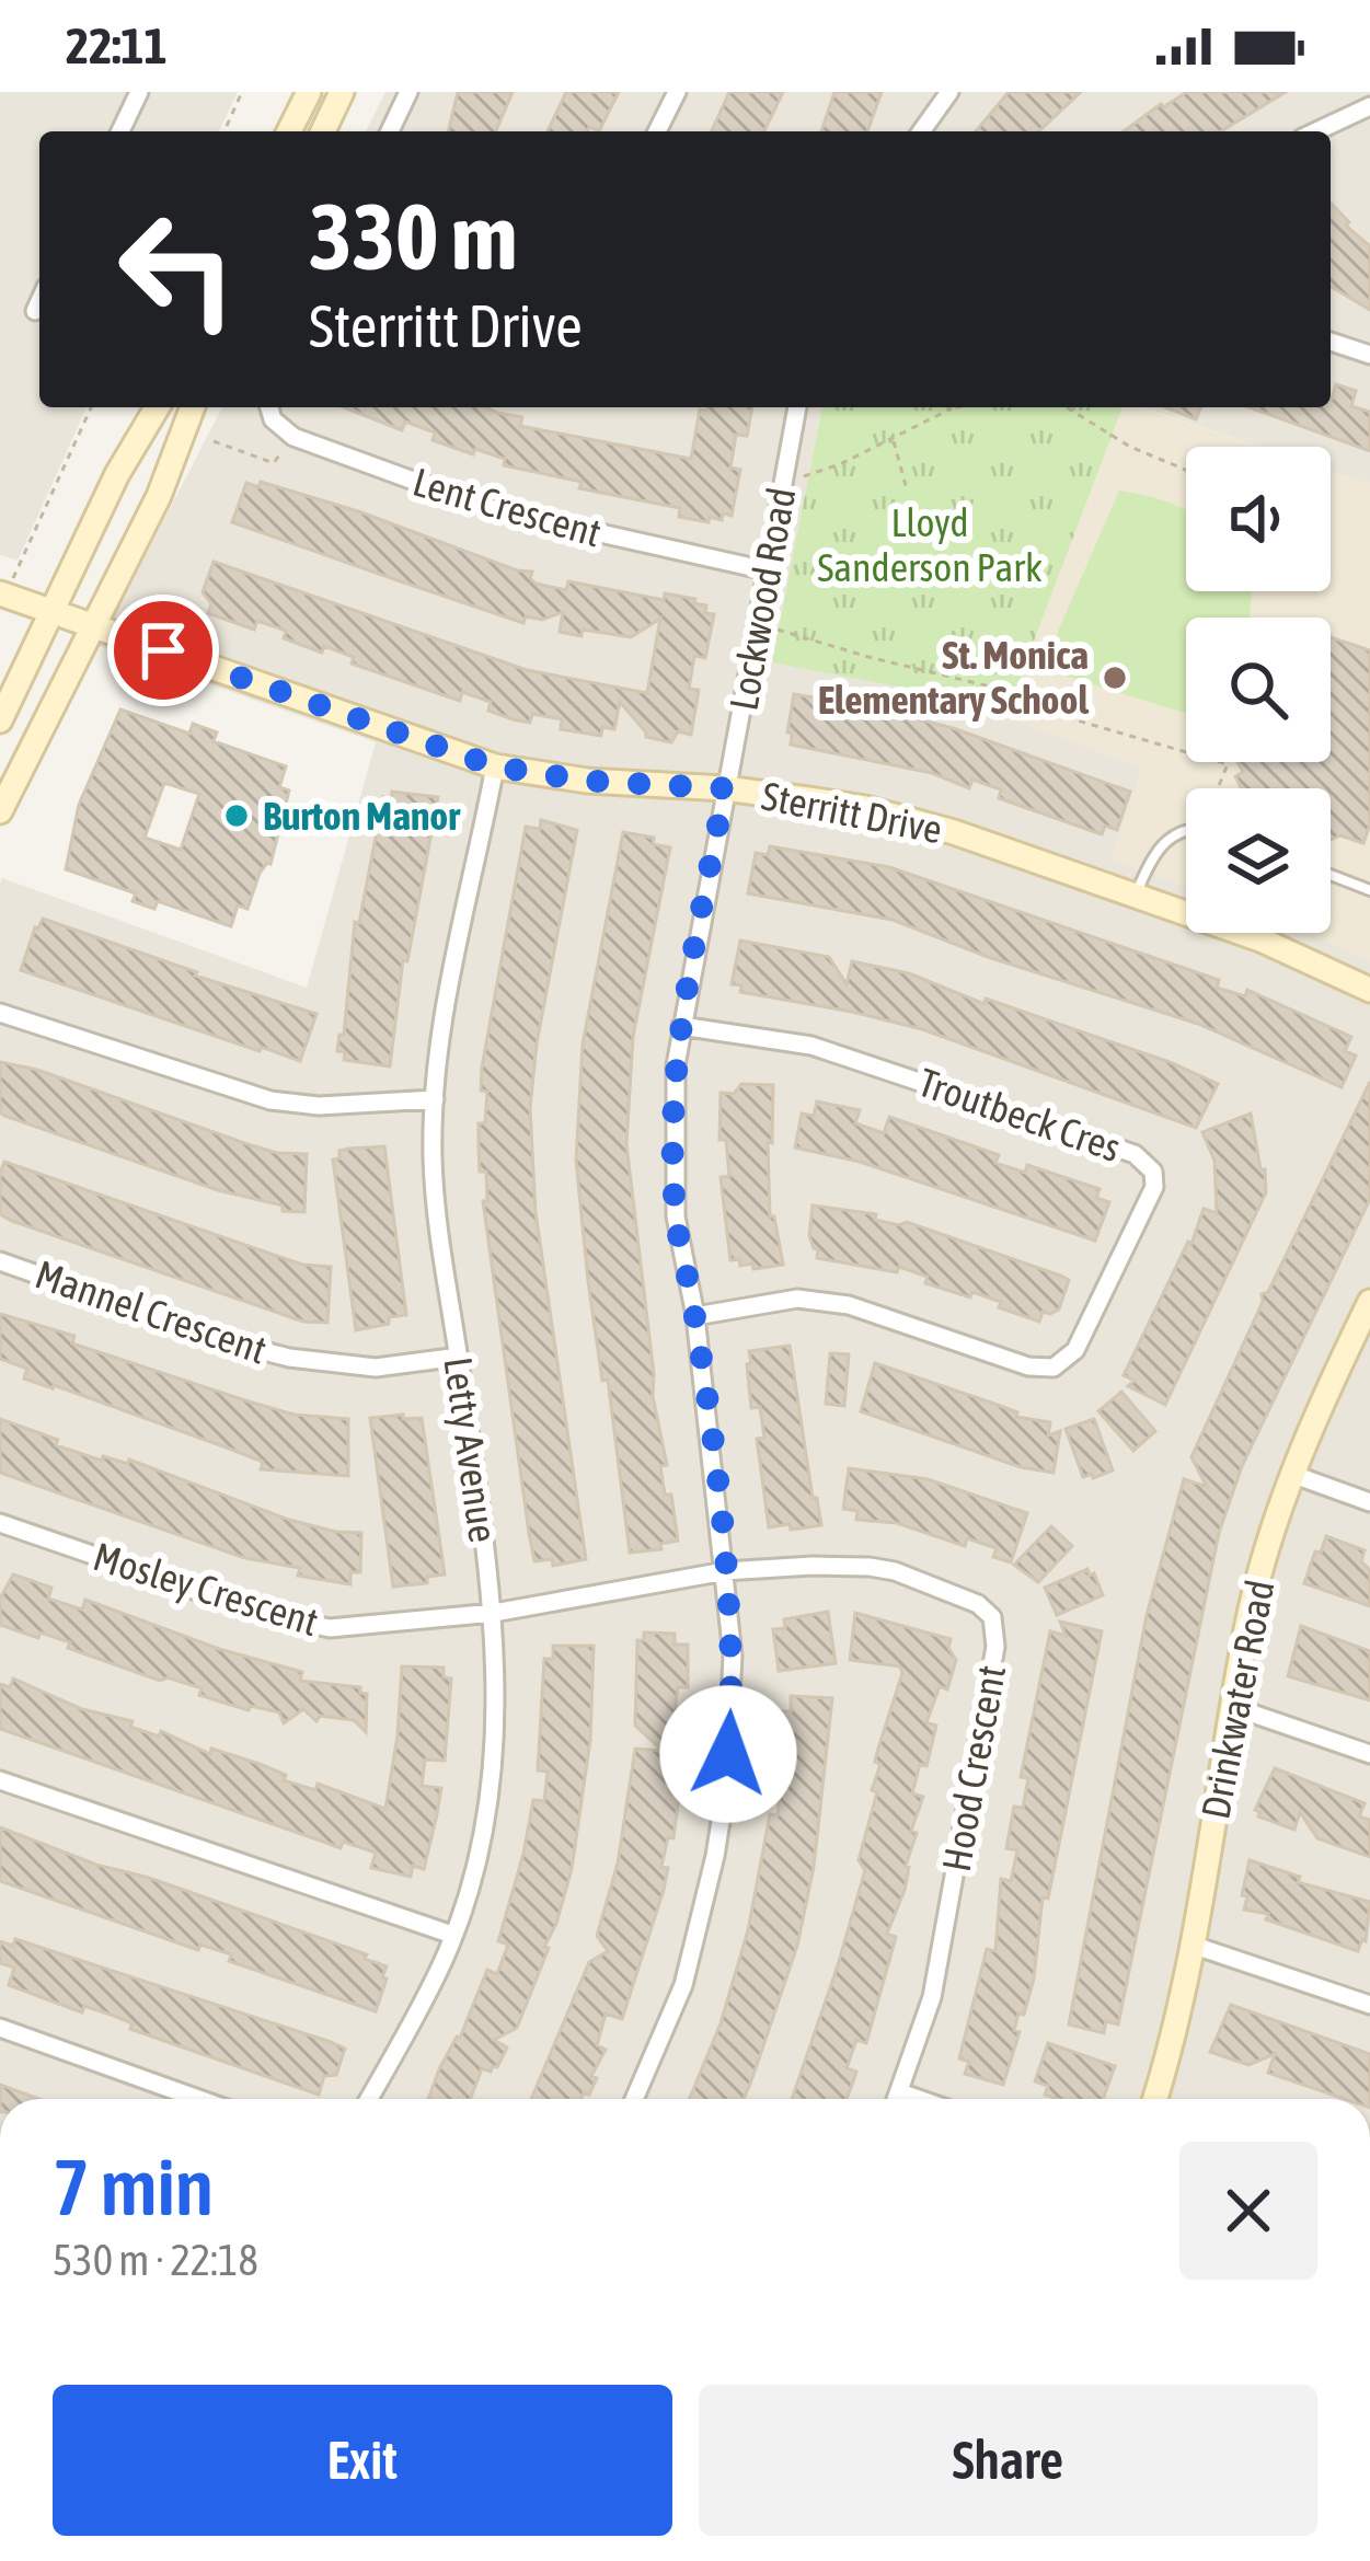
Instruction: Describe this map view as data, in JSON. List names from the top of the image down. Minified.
{"streets":{"street":["Lent Crescent","Lockwood Road","Sterritt Drive","Troutbeck Cres","Mannel Crescent","Letty Avenue","Mosley Crescent","Drinkwater Road","Hood Crescent"]},"crossings":[["Lent Crescent","Lockwood Road"],["Lockwood Road","Sterritt Drive"],["Lockwood Road","Troutbeck Cres"],["Lockwood Road","Mosley Crescent"],["Lockwood Road","Hood Crescent"],["Sterritt Drive","Letty Avenue"],["Mannel Crescent","Letty Avenue"],["Letty Avenue","Mosley Crescent"],["Mosley Crescent","Hood Crescent"]],"parks":["Lloyd Sanderson Park"],"places":["St. Monica Elementary School","Burton Manor"],"page":{"status":"22:11","turn":["330 m","Sterritt Drive"],"heading":["7 min","530 m · 22:18"],"buttons":["Exit","Share"]}}
